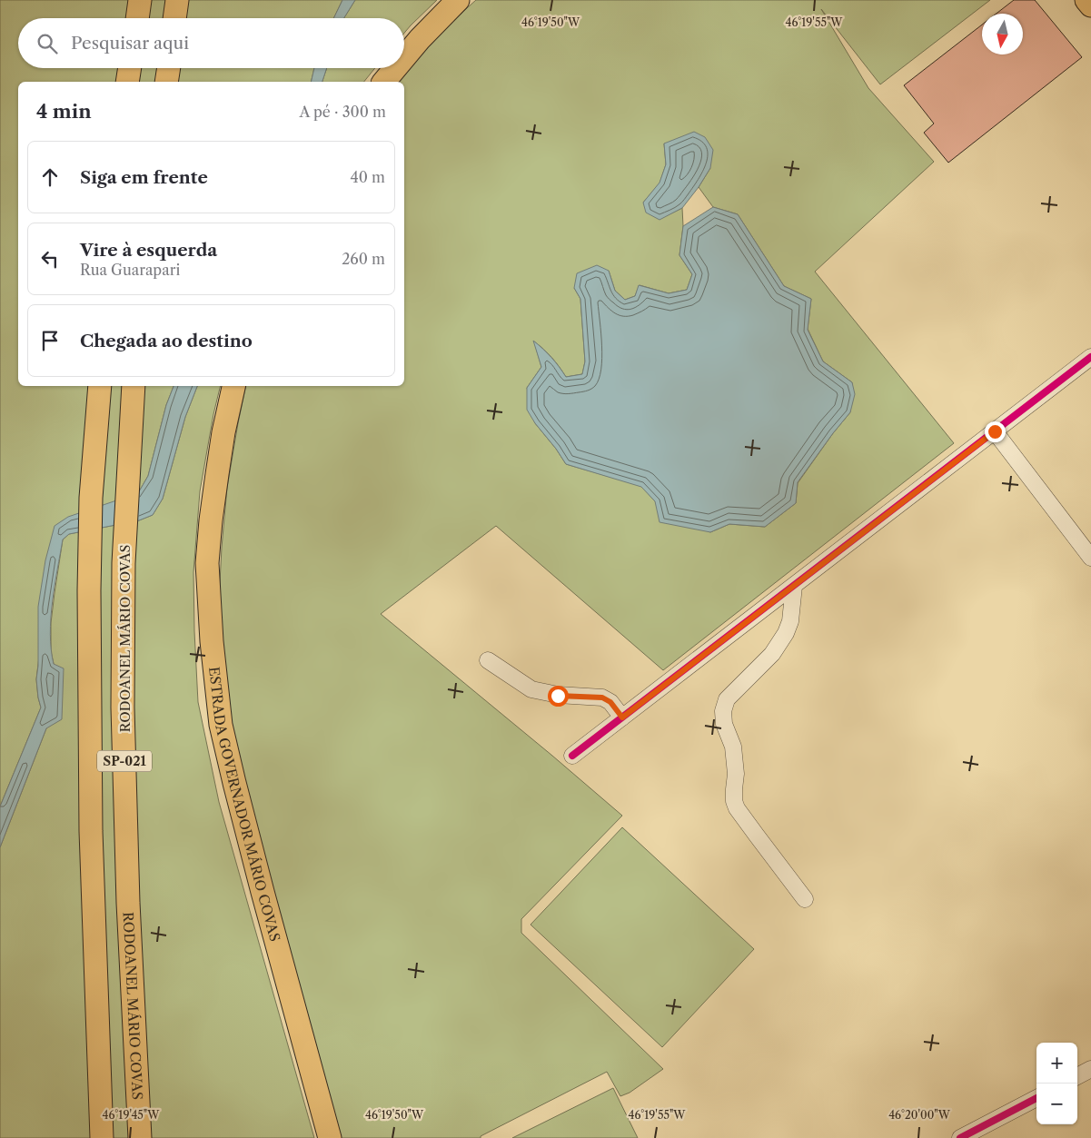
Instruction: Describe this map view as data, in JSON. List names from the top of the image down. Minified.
{"streets":{"highway":["RODOANEL MÁRIO COVAS","SP-021","ESTRADA GOVERNADOR MÁRIO COVAS"]},"north":"bottom","page":{"search":"Pesquisar aqui","heading":["4 min","A pé · 300 m"],"list":[["Siga em frente","40 m"],["Vire à esquerda","Rua Guarapari","260 m"],"Chegada ao destino"],"map_buttons":["+","−"]},"coordinates":["46°19'50\"W","46°19'55\"W","46°19'45\"W","46°20'00\"W"]}
